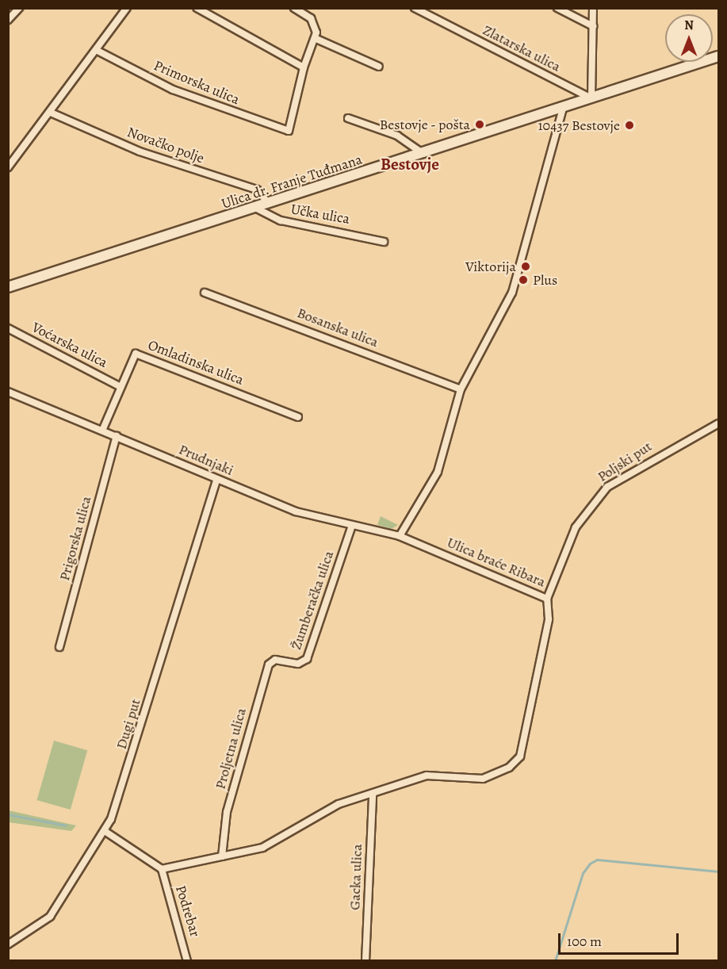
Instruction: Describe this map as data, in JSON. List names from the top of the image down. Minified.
{"streets":{"main road":["Ulica dr. Franje Tuđmana"],"street":["Zlatarska ulica","Primorska ulica","Novačko polje","Učka ulica","Bosanska ulica","Voćarska ulica","Omladinska ulica","Prudnjaki","Poljski put","Prigorska ulica","Ulica braće Ribara","Žumberačka ulica","Dugi put","Proljetna ulica","Gacka ulica","Podrebar"]},"crossings":[["Zlatarska ulica","Ulica dr. Franje Tuđmana"],["Novačko polje","Ulica dr. Franje Tuđmana"],["Ulica dr. Franje Tuđmana","Učka ulica"],["Voćarska ulica","Omladinska ulica"],["Omladinska ulica","Prudnjaki"],["Prudnjaki","Prigorska ulica"],["Prudnjaki","Ulica braće Ribara"],["Prudnjaki","Žumberačka ulica"],["Prudnjaki","Dugi put"],["Poljski put","Ulica braće Ribara"],["Ulica braće Ribara","Proljetna ulica"],["Ulica braće Ribara","Gacka ulica"],["Ulica braće Ribara","Podrebar"],["Žumberačka ulica","Proljetna ulica"]],"districts":["Bestovje"],"places":["Bestovje - pošta","10437 Bestovje","Viktorija","Plus"],"scale_bar":"100 m","north":"top"}
